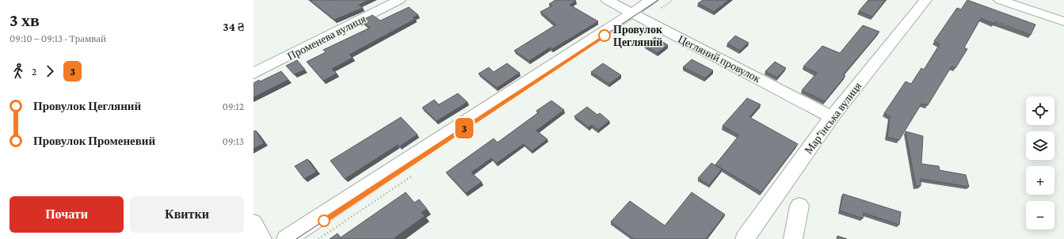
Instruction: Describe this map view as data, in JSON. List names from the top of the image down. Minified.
{"streets":{"street":["Променева вулиця","Цегляний провулок","Мар'їнська вулиця"]},"crossings":[["Цегляний провулок","Мар'їнська вулиця"]],"places":["Провулок Цегляний"],"lines":["tram line 3"],"page":{"heading":["3 хв","09:10 – 09:13 · Трамвай","34 ₴"],"on_map":"3","legs":["2","3"],"list":[{"name":"Провулок Цегляний","value":"09:12"},{"name":"Провулок Променевий","value":"09:13"}],"map_buttons":["+","−"],"buttons":["Почати","Квитки"]}}
